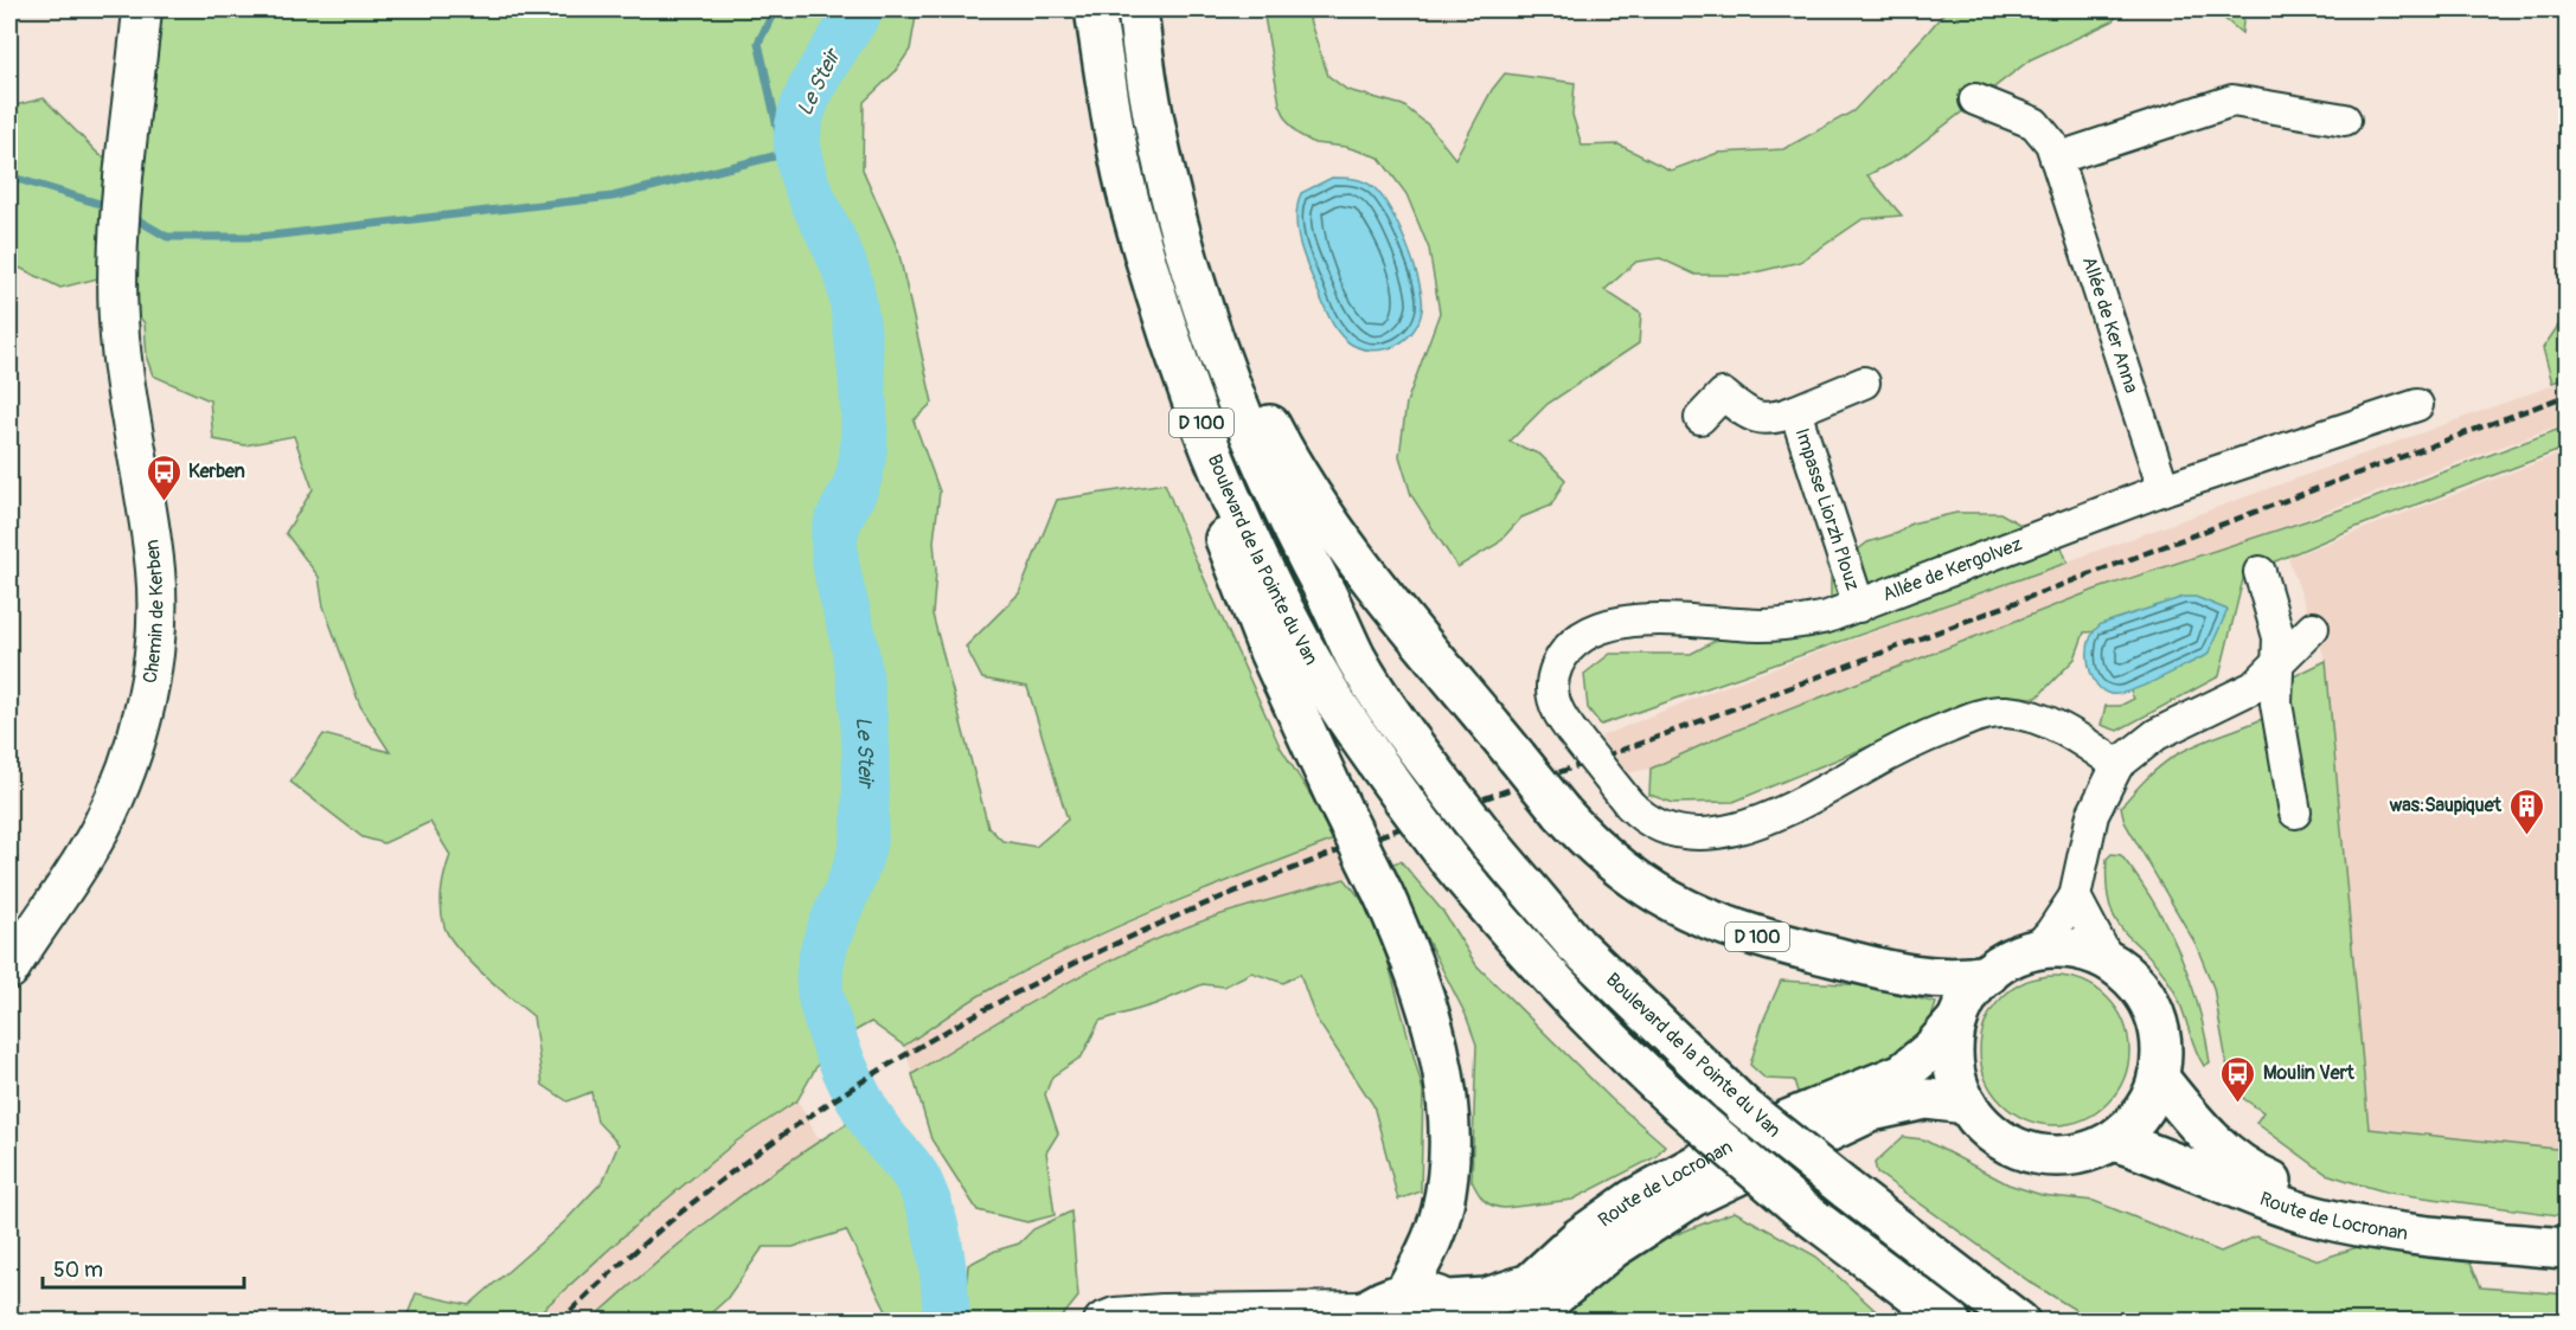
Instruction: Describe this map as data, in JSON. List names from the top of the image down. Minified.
{"streets":{"main road":["D 100","Boulevard de la Pointe du Van","Route de Locronan"],"street":["Allée de Ker Anna","Impasse Liorzh Plouz","Allée de Kergolvez","Chemin de Kerben"]},"crossings":[["Allée de Ker Anna","Allée de Kergolvez"],["D 100","Boulevard de la Pointe du Van"],["D 100","Route de Locronan"],["Impasse Liorzh Plouz","Allée de Kergolvez"]],"water":["Le Steir"],"places":{"bus stop":["Kerben","Moulin Vert"],"building":["was:Saupiquet"]},"scale_bar":"50 m"}
